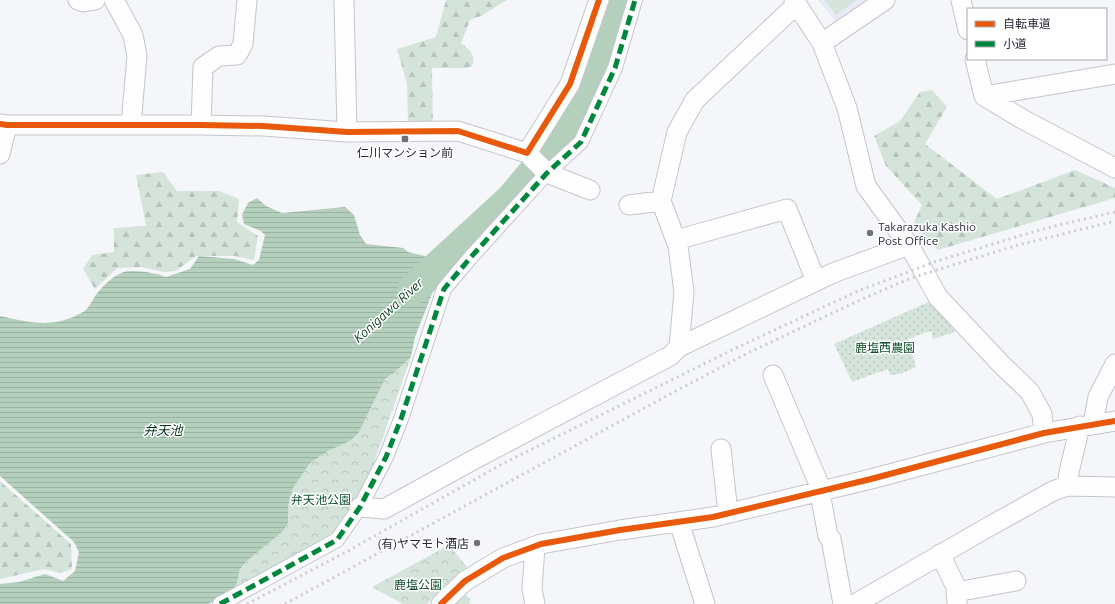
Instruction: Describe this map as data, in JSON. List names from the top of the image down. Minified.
{"water":["Konigawa River","弁天池"],"parks":["鹿塩西農園","弁天池公園","鹿塩公園"],"places":{"transit":["仁川マンション前"],"other":["Takarazuka Kashio Post Office","(有)ヤマモト酒店"]},"legend":["自転車道","小道"]}
